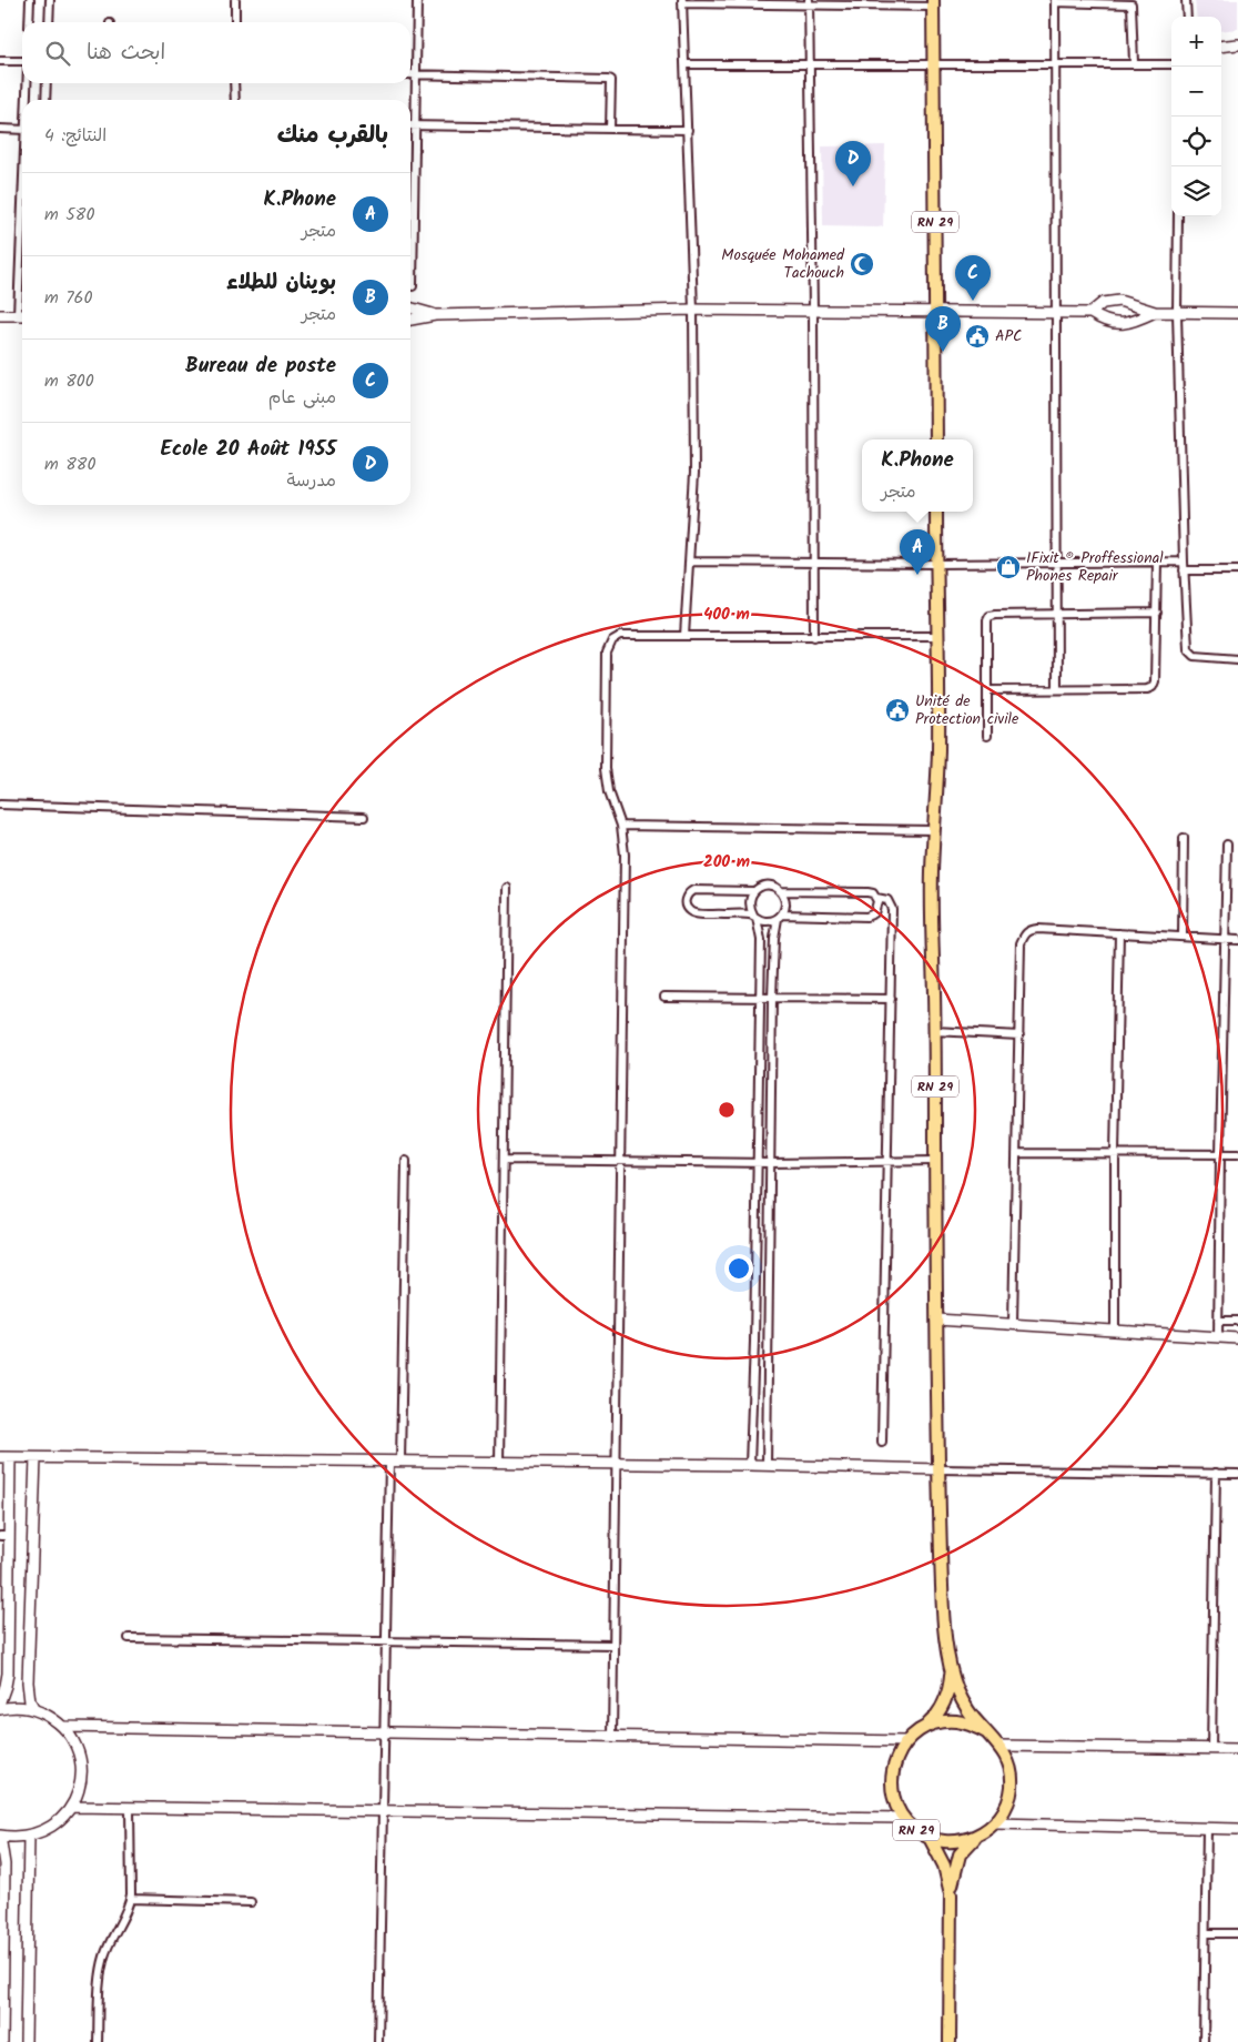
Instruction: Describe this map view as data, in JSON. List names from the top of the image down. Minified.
{"streets":{"main road":["RN 29"]},"places":{"mosque":["Mosquée Mohamed Tachouch"],"public building":["APC","Unité de Protection civile"],"shop":["IFixit ® Proffessional Phones Repair"]},"page":{"map_buttons":["+","−"],"search":"ابحث هنا","heading":["بالقرب منك","النتائج: 4"],"pins":["D","C","B","A"],"list":[{"mark":"A","name":"K.Phone","note":"متجر","value":"580 m"},{"mark":"B","name":"بوينان للطلاء","note":"متجر","value":"760 m"},{"mark":"C","name":"Bureau de poste","note":"مبنى عام","value":"800 m"},{"mark":"D","name":"Ecole 20 Août 1955","note":"مدرسة","value":"880 m"}],"popup":["K.Phone","متجر"]},"rings":["400 m","200 m"]}
